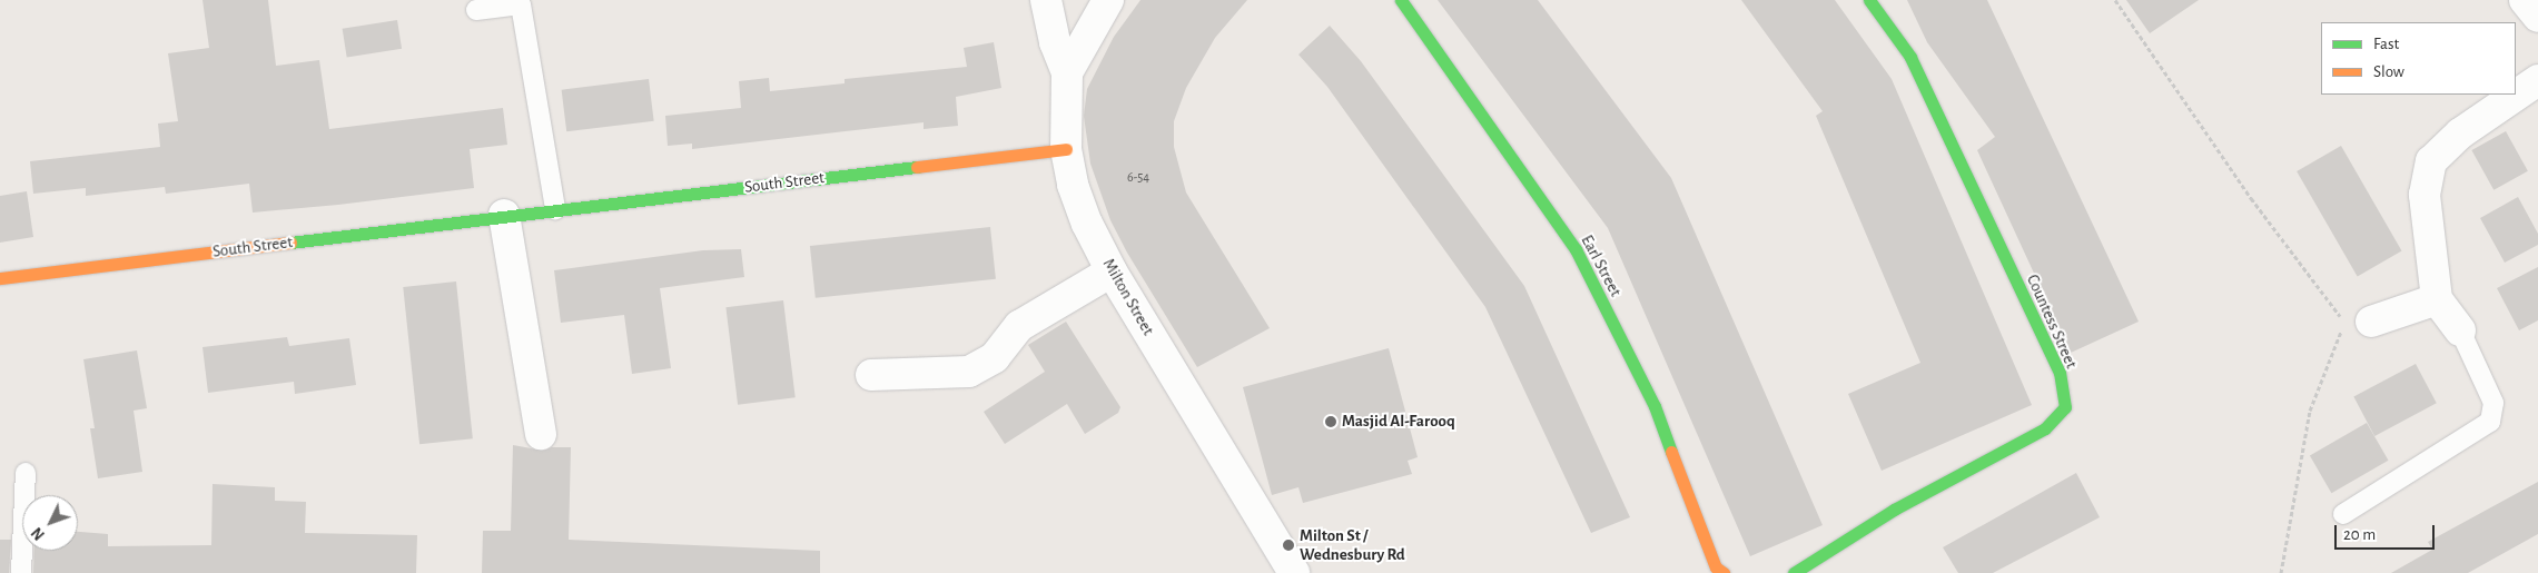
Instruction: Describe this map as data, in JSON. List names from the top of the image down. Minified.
{"streets":{"street":["South Street","Earl Street","Milton Street","Countess Street"]},"crossings":[["South Street","Milton Street"]],"places":["Masjid Al-Farooq","Milton St / Wednesbury Rd"],"house_numbers":["6-54"],"legend":["Fast","Slow"],"scale_bar":"20 m","north":"bottom left"}
